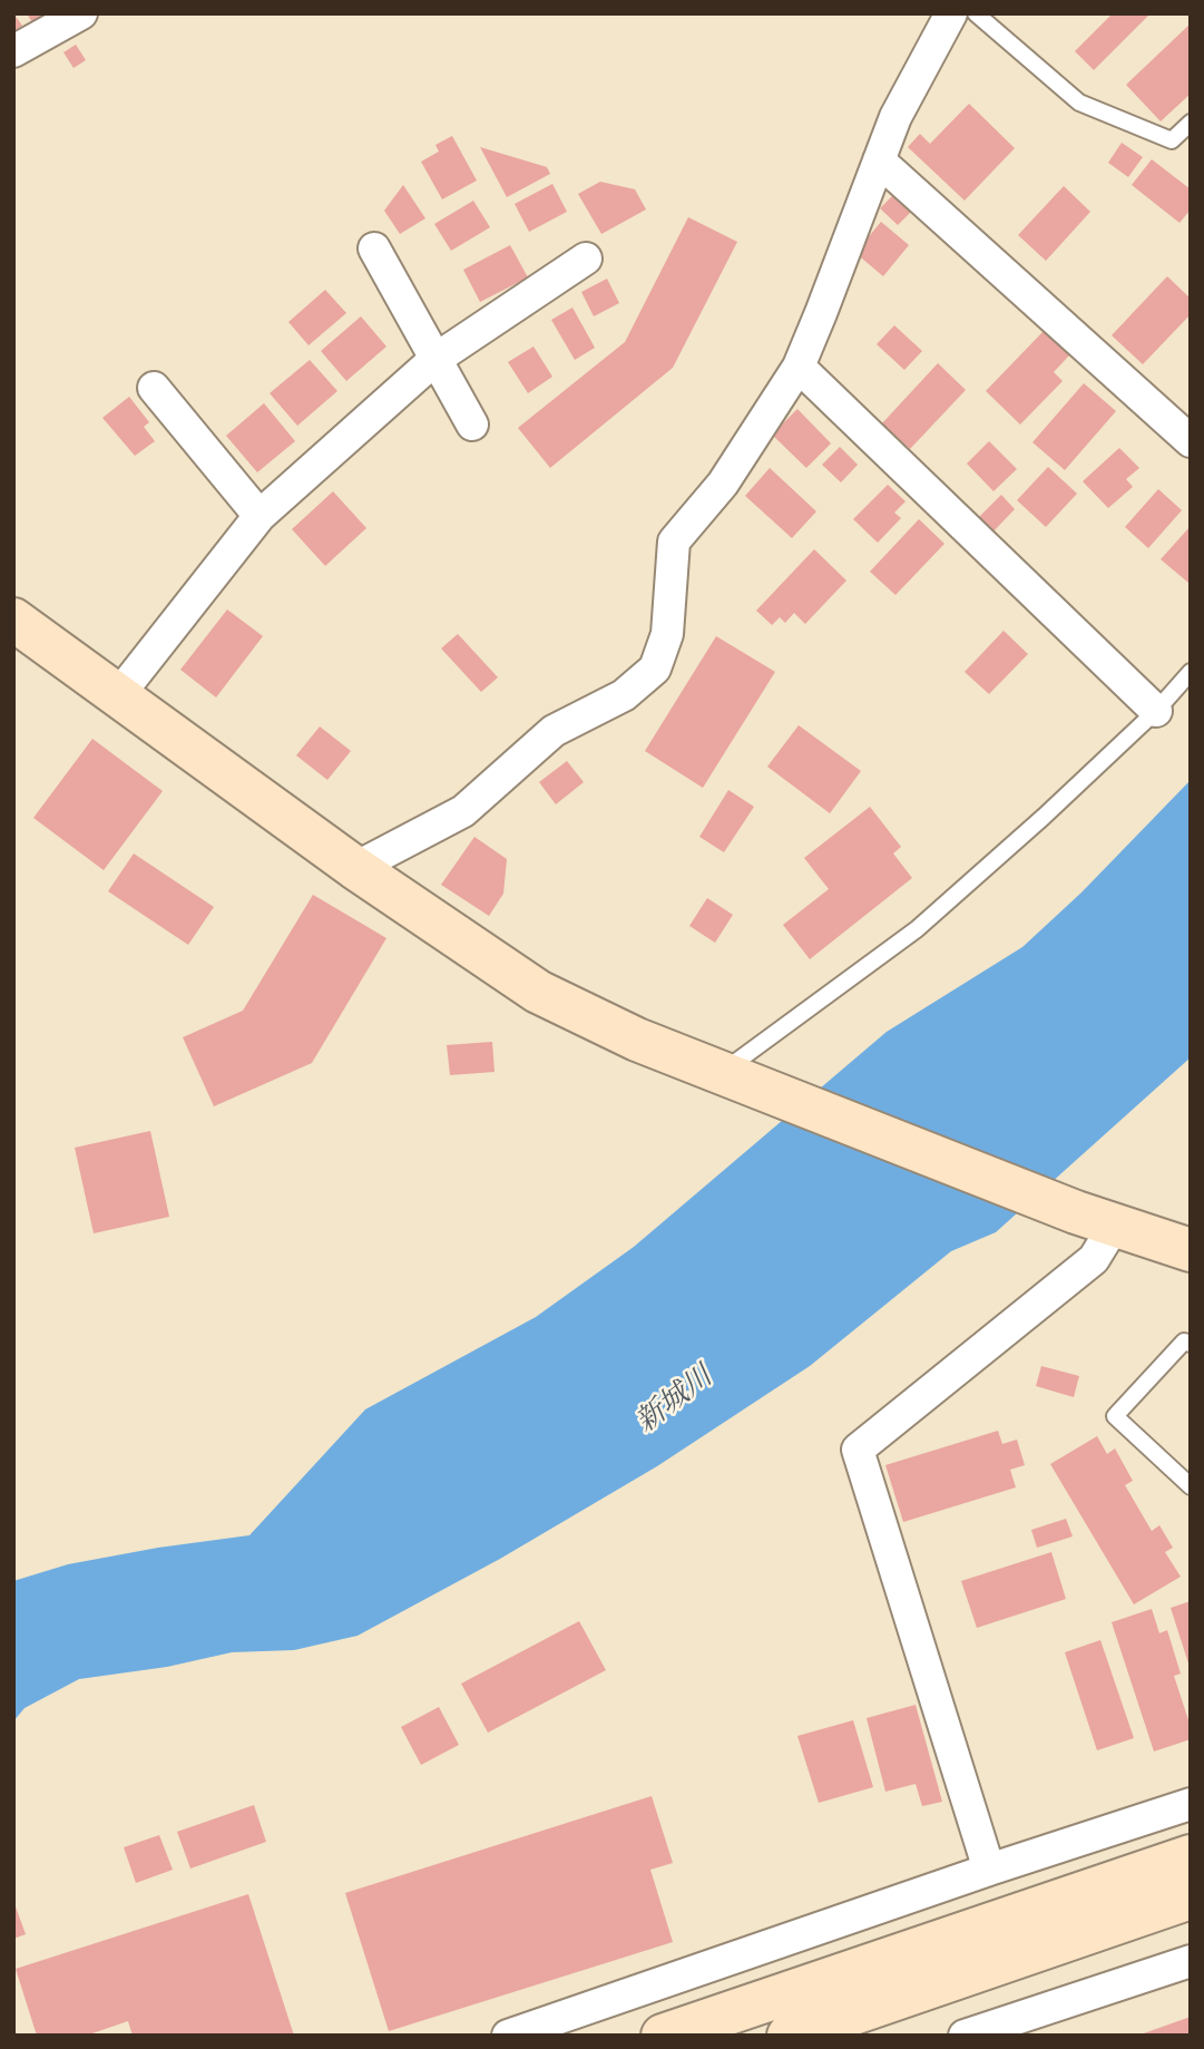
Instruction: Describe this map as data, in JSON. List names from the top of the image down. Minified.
{"water":["新城川"]}
